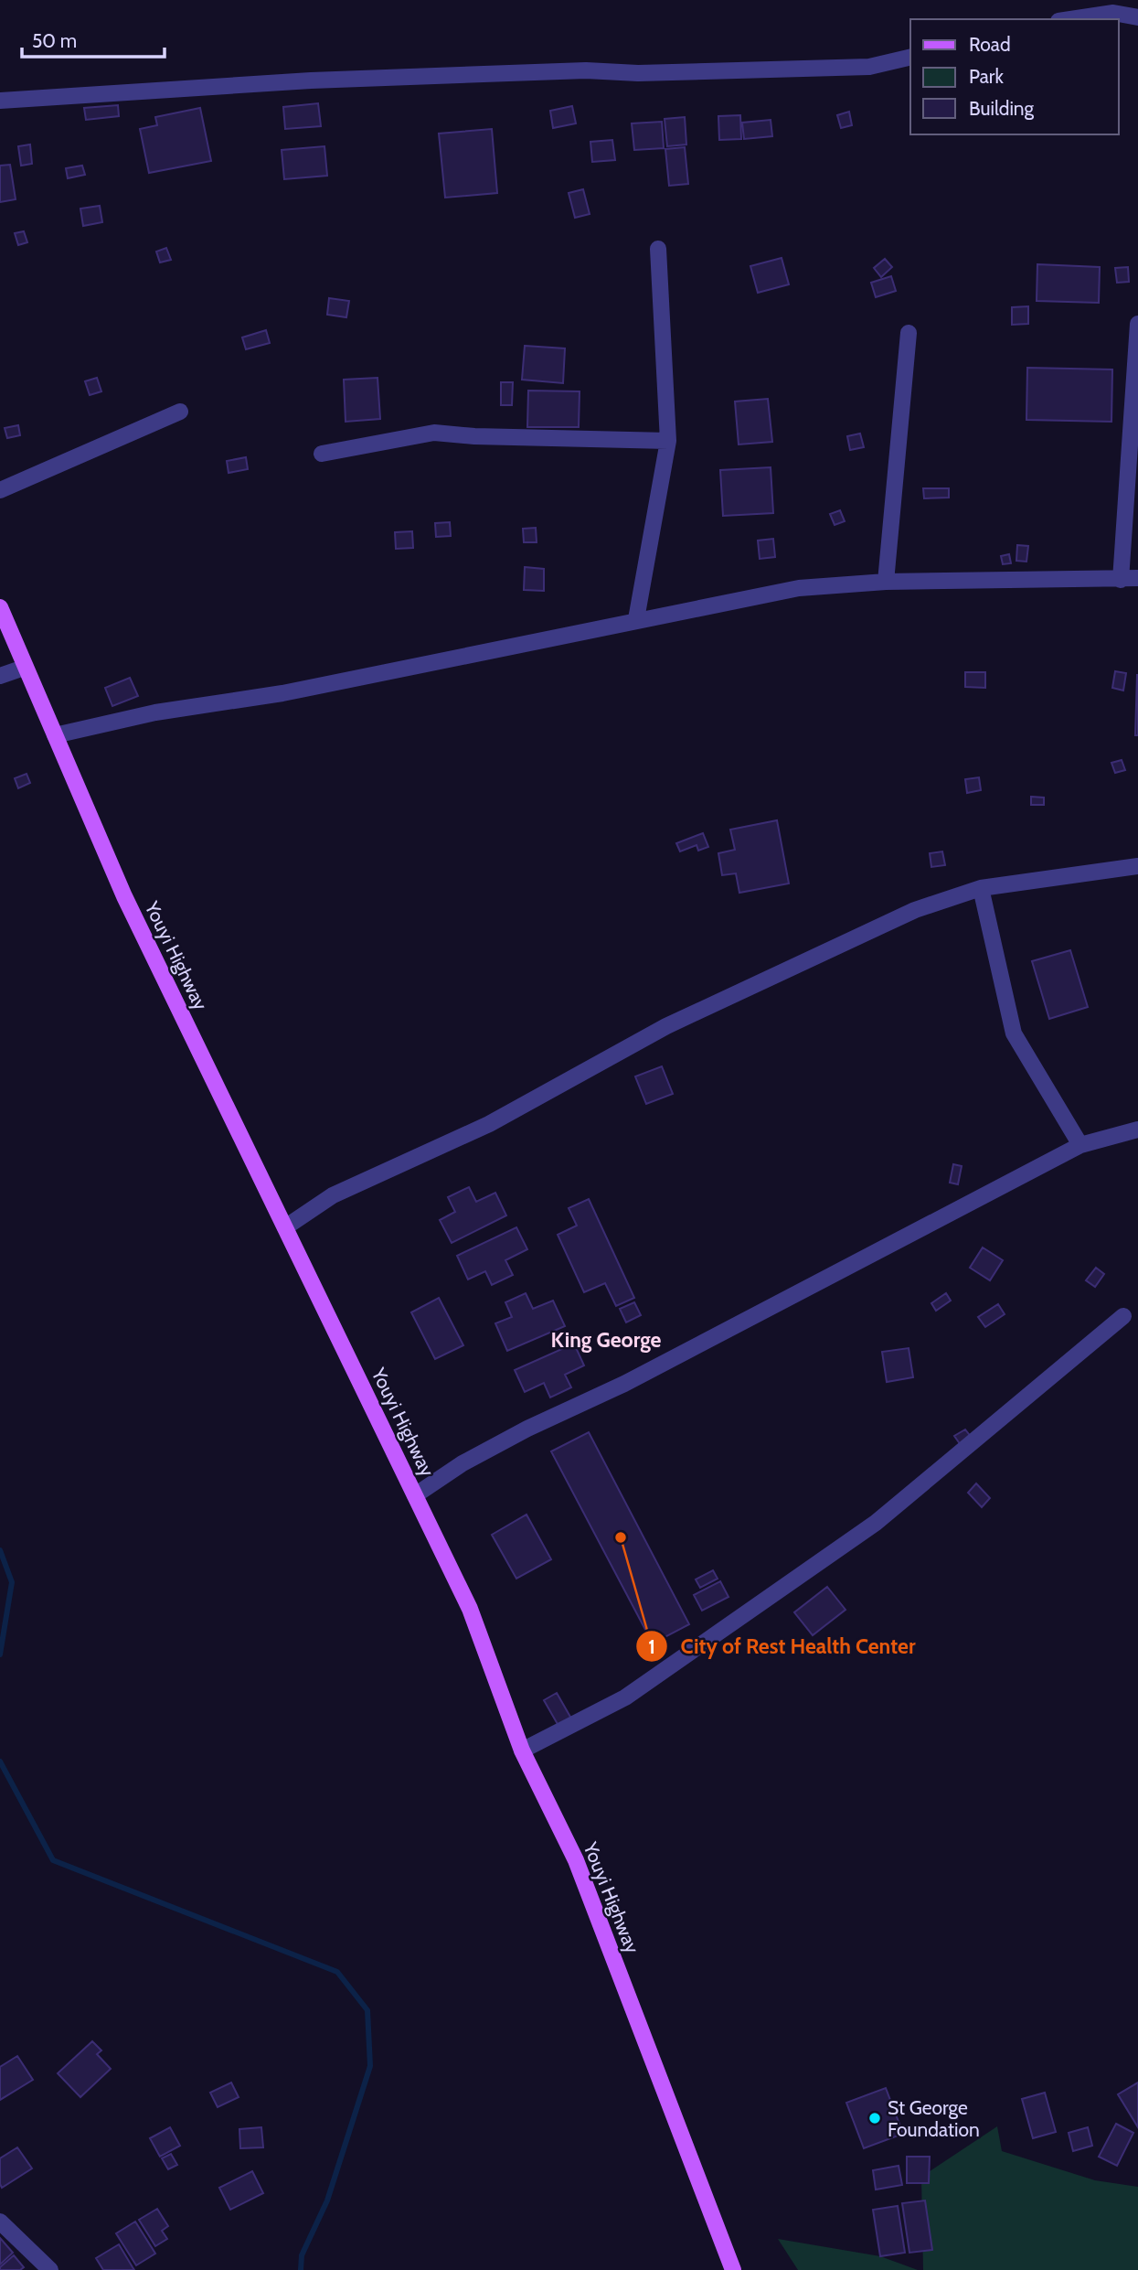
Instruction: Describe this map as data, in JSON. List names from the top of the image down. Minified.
{"streets":{"main road":["Youyi Highway"]},"districts":["King George"],"places":["City of Rest Health Center","St George Foundation"],"legend":["Road","Park","Building"],"scale_bar":"50 m"}
